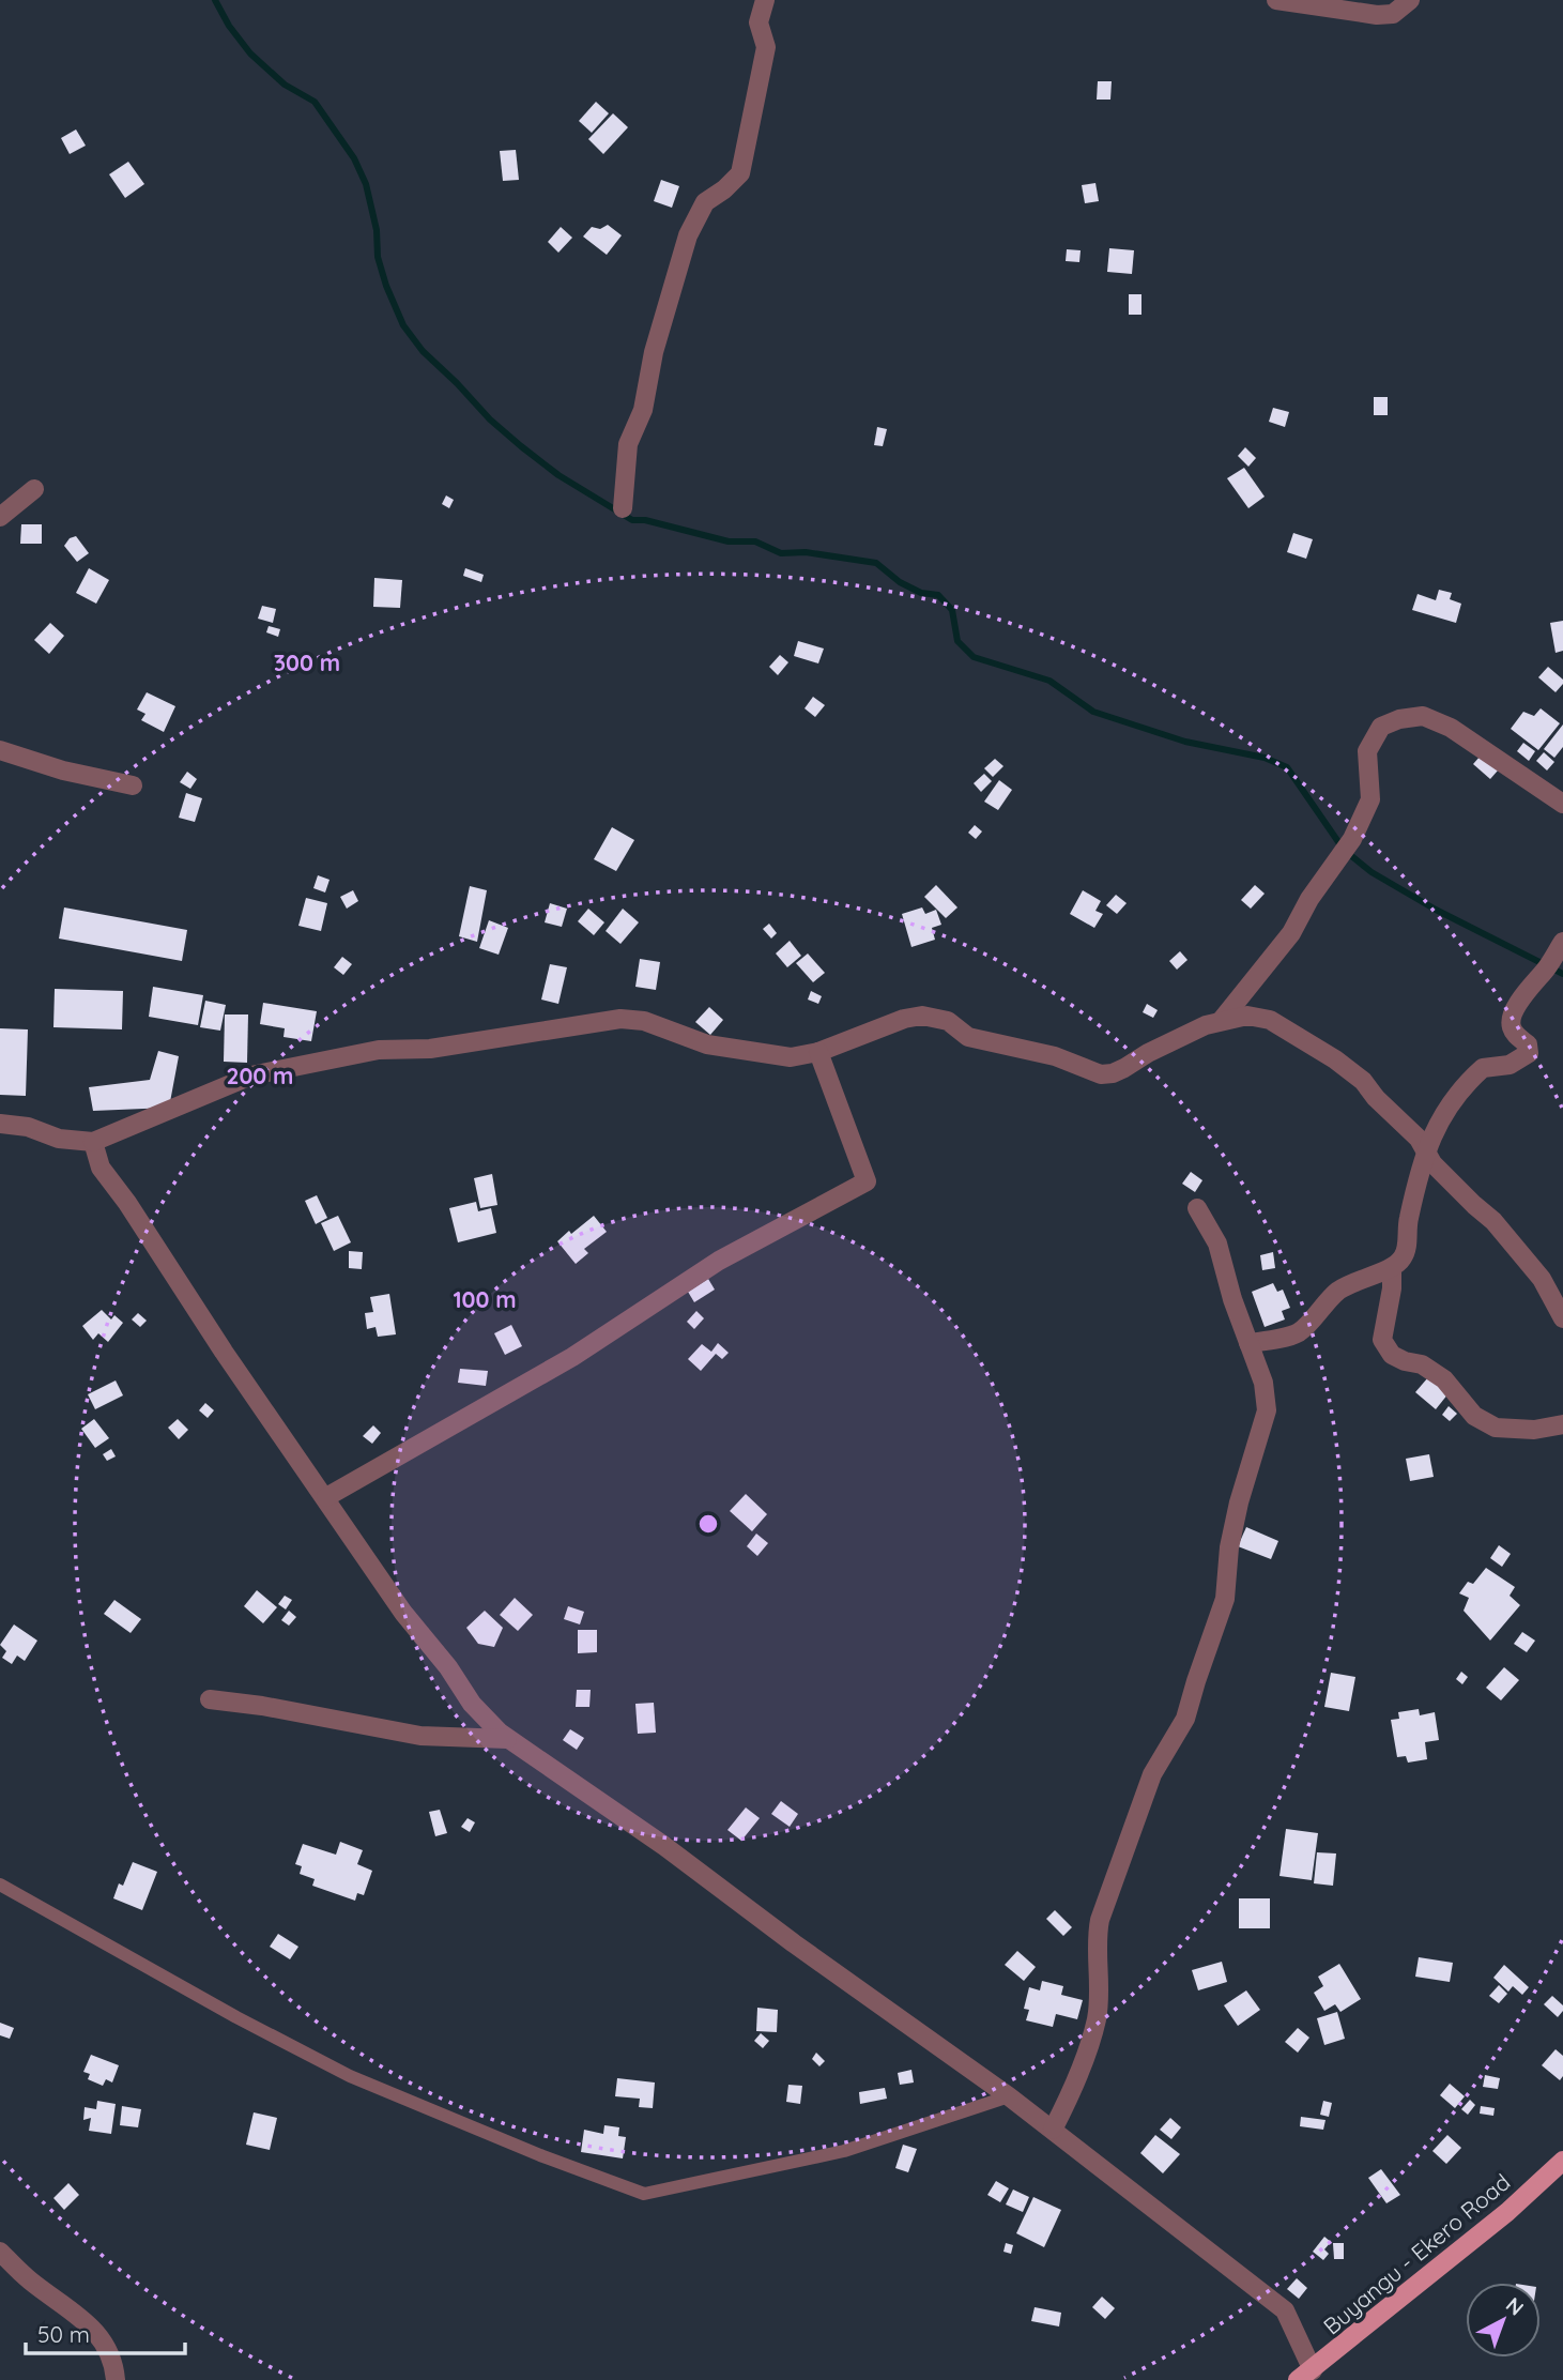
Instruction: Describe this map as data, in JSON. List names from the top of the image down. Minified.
{"streets":{"main road":["Buyangu - Ekero Road"]},"scale_bar":"50 m","north":"top right","rings":["300 m","200 m","100 m"]}
